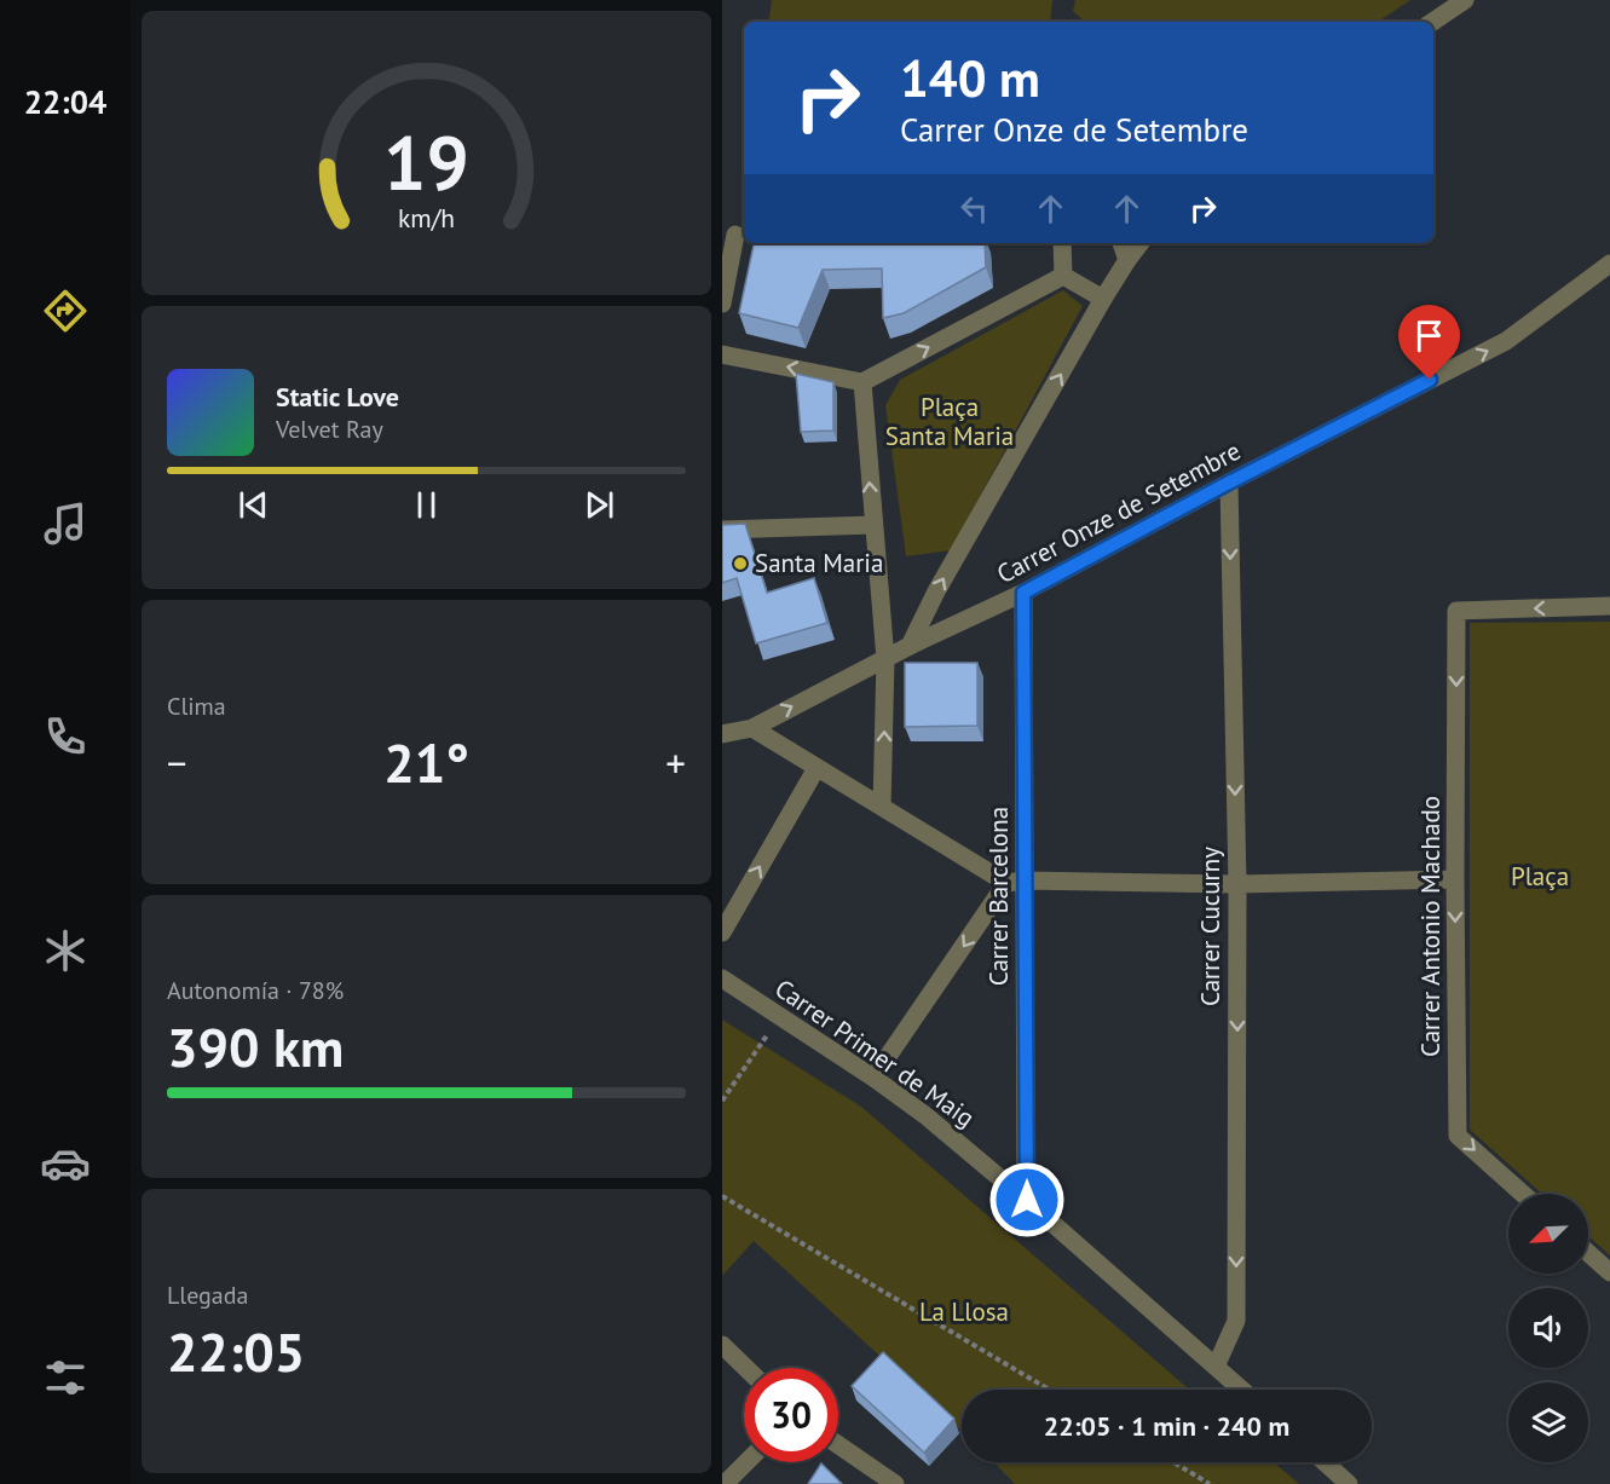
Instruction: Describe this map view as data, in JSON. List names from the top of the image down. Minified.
{"streets":{"street":["Carrer Onze de Setembre","Carrer Barcelona","Carrer Cucurny","Carrer Antonio Machado","Carrer Primer de Maig"]},"crossings":[["Carrer Onze de Setembre","Carrer Barcelona"],["Carrer Onze de Setembre","Carrer Cucurny"],["Carrer Barcelona","Carrer Primer de Maig"],["Carrer Cucurny","Carrer Primer de Maig"]],"one_way":["Carrer Onze de Setembre","Carrer Cucurny"],"parks":["Plaça Santa Maria","Plaça","La Llosa"],"places":["Santa Maria"],"north":"bottom left","page":{"tabs":"22:04","turn":["140 m","Carrer Onze de Setembre"],"song":["Static Love","Velvet Ray"],"tile":["Clima",["Autonomía · 78%","390 km"],["Llegada","22:05"]],"heat":["−","21°","+"],"limit":"30","trip":"22:05 · 1 min · 240 m","gauge":["19","km/h"]}}
